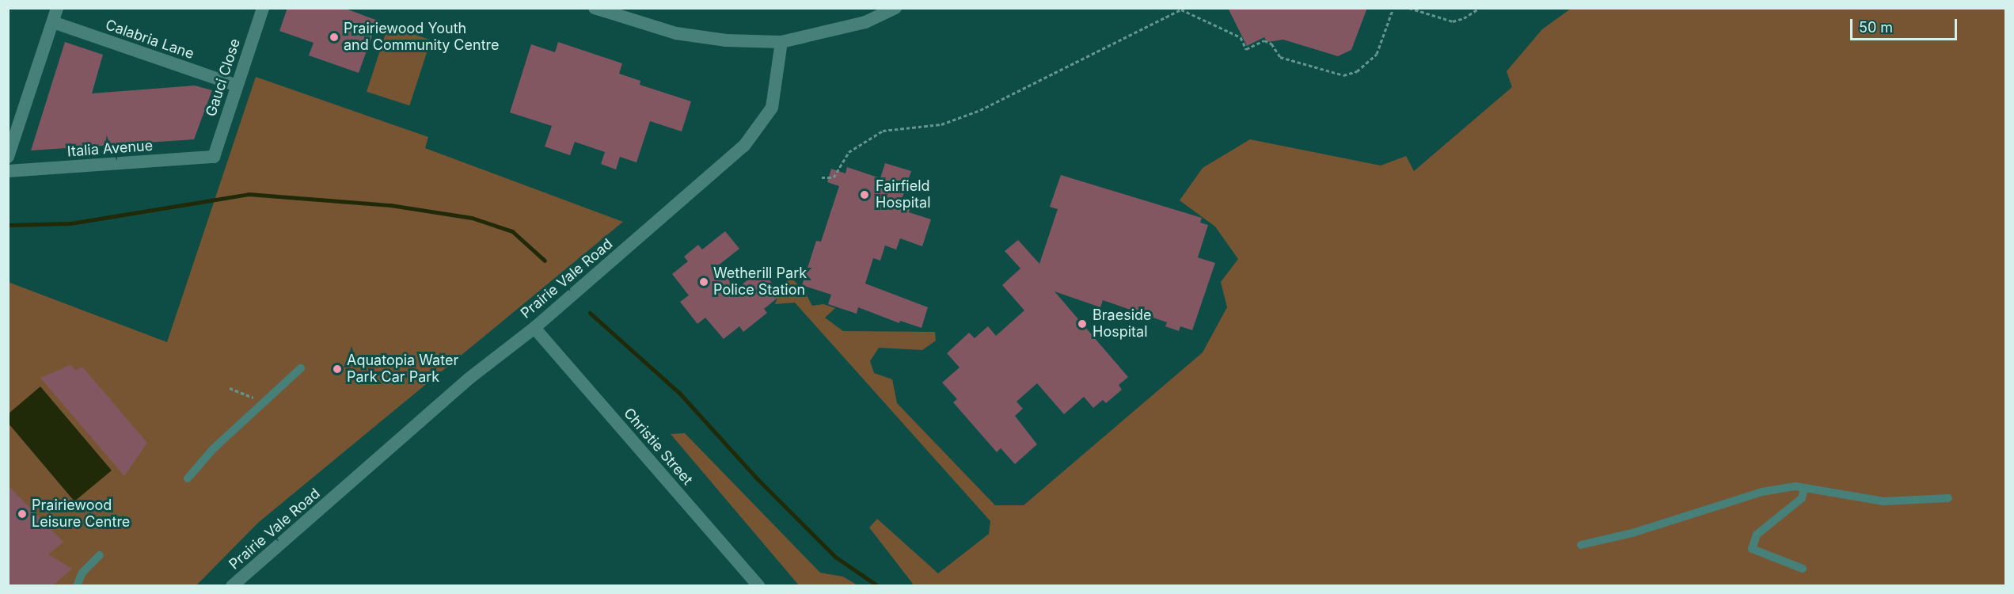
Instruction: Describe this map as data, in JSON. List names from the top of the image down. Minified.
{"streets":{"street":["Calabria Lane","Gauci Close","Italia Avenue","Prairie Vale Road","Christie Street"]},"crossings":[["Calabria Lane","Gauci Close"],["Gauci Close","Italia Avenue"],["Prairie Vale Road","Christie Street"]],"places":["Prairiewood Youth and Community Centre","Fairfield Hospital","Wetherill Park Police Station","Braeside Hospital","Aquatopia Water Park Car Park","Prairiewood Leisure Centre"],"scale_bar":"50 m"}
